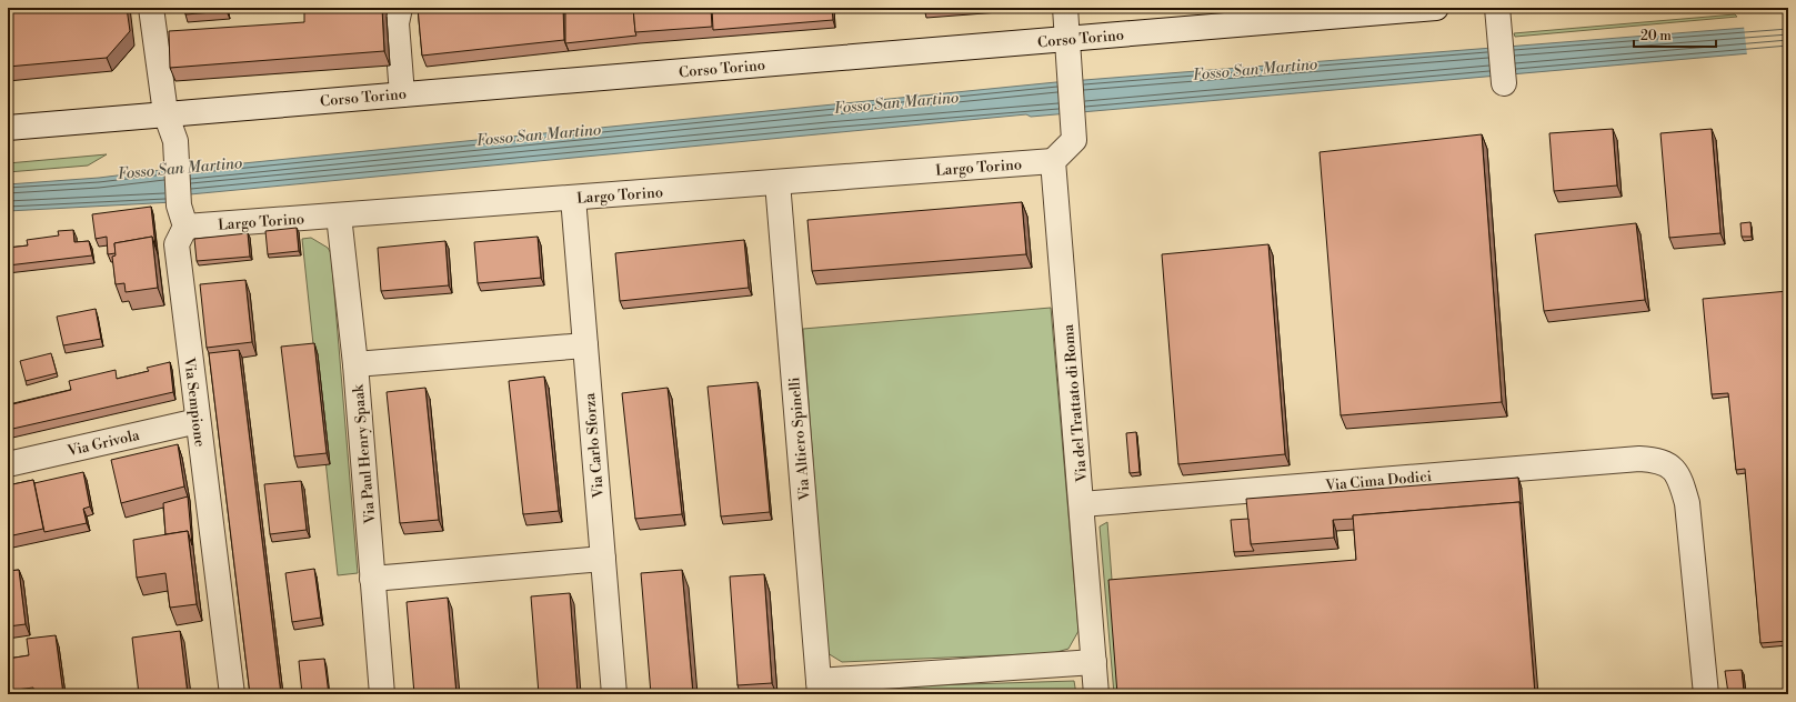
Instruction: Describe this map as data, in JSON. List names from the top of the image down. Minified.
{"streets":{"street":["Corso Torino","Largo Torino","Via Sempione","Via del Trattato di Roma","Via Altiero Spinelli","Via Grivola","Via Carlo Sforza","Via Paul Henry Spaak","Via Cima Dodici"]},"crossings":[["Corso Torino","Via Sempione"],["Largo Torino","Via Sempione"],["Largo Torino","Via del Trattato di Roma"],["Largo Torino","Via Altiero Spinelli"],["Largo Torino","Via Carlo Sforza"],["Largo Torino","Via Paul Henry Spaak"],["Via Sempione","Via Grivola"],["Via del Trattato di Roma","Via Cima Dodici"]],"water":["Fosso San Martino"],"scale_bar":"20 m"}
